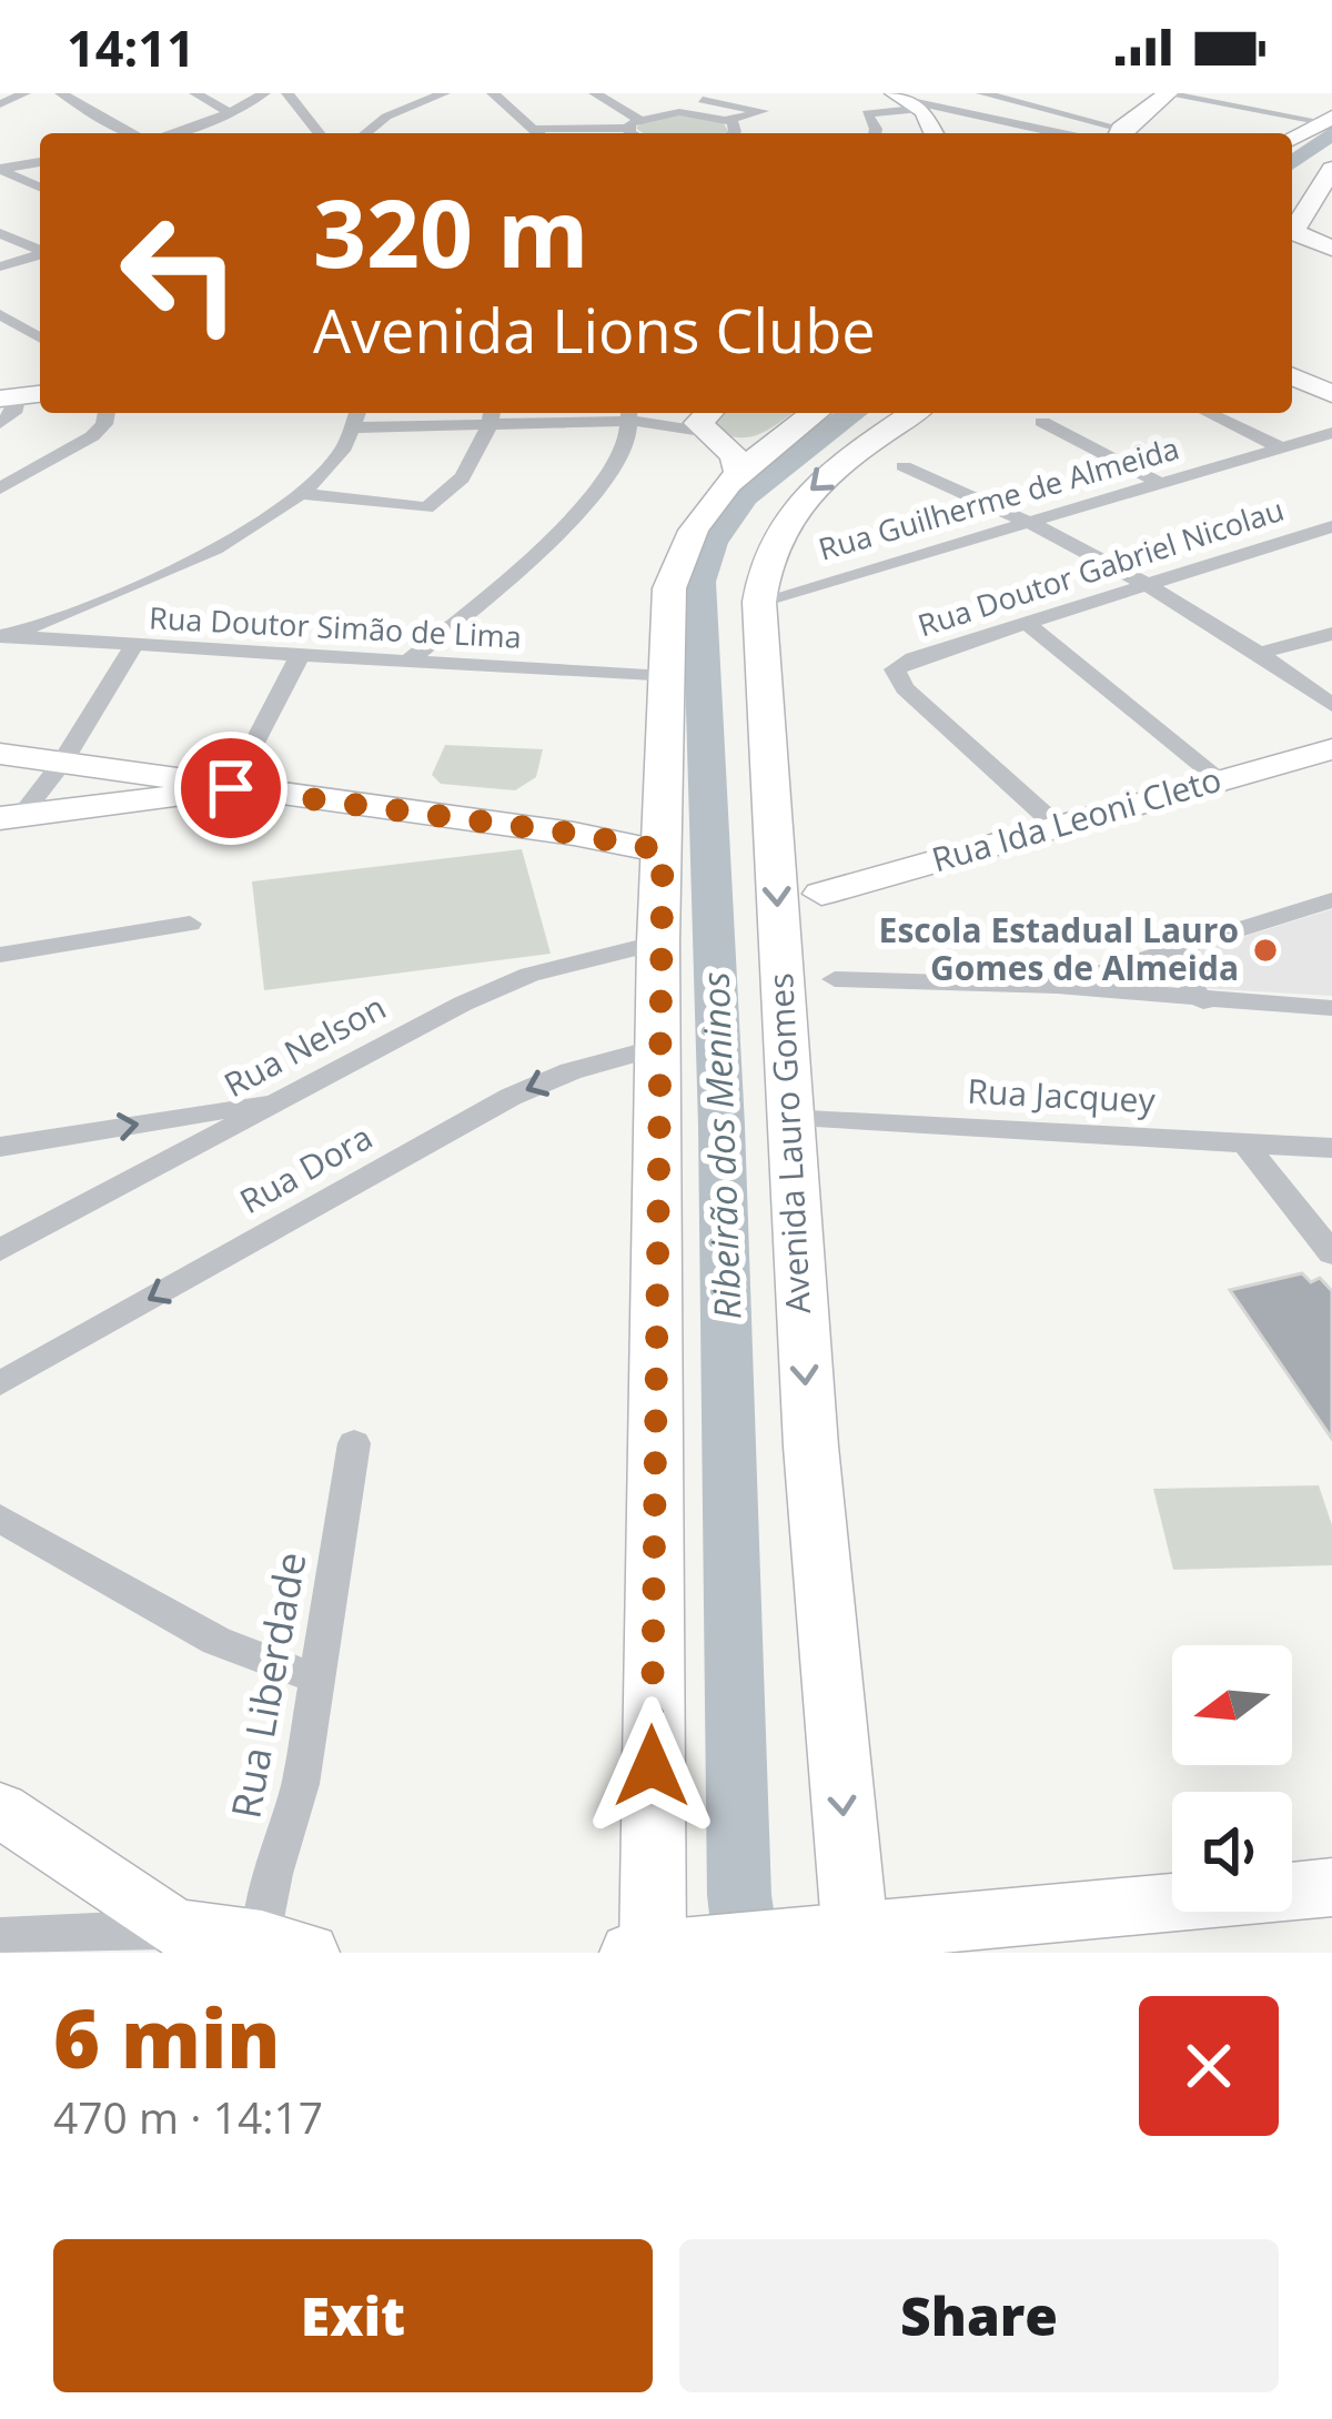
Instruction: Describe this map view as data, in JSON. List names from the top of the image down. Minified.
{"streets":{"main road":["Avenida Lauro Gomes"],"street":["Rua Guilherme de Almeida","Rua Doutor Gabriel Nicolau","Rua Doutor Simão de Lima","Rua Ida Leoni Cleto","Rua Nelson","Rua Jacquey","Rua Dora","Rua Liberdade"]},"crossings":[["Rua Guilherme de Almeida","Avenida Lauro Gomes"],["Rua Doutor Gabriel Nicolau","Rua Ida Leoni Cleto"],["Rua Jacquey","Avenida Lauro Gomes"]],"water":["Ribeirão dos Meninos"],"places":["Escola Estadual Lauro Gomes de Almeida"],"north":"left","page":{"status":"14:11","turn":["320 m","Avenida Lions Clube"],"heading":["6 min","470 m · 14:17"],"buttons":["Exit","Share"]}}
